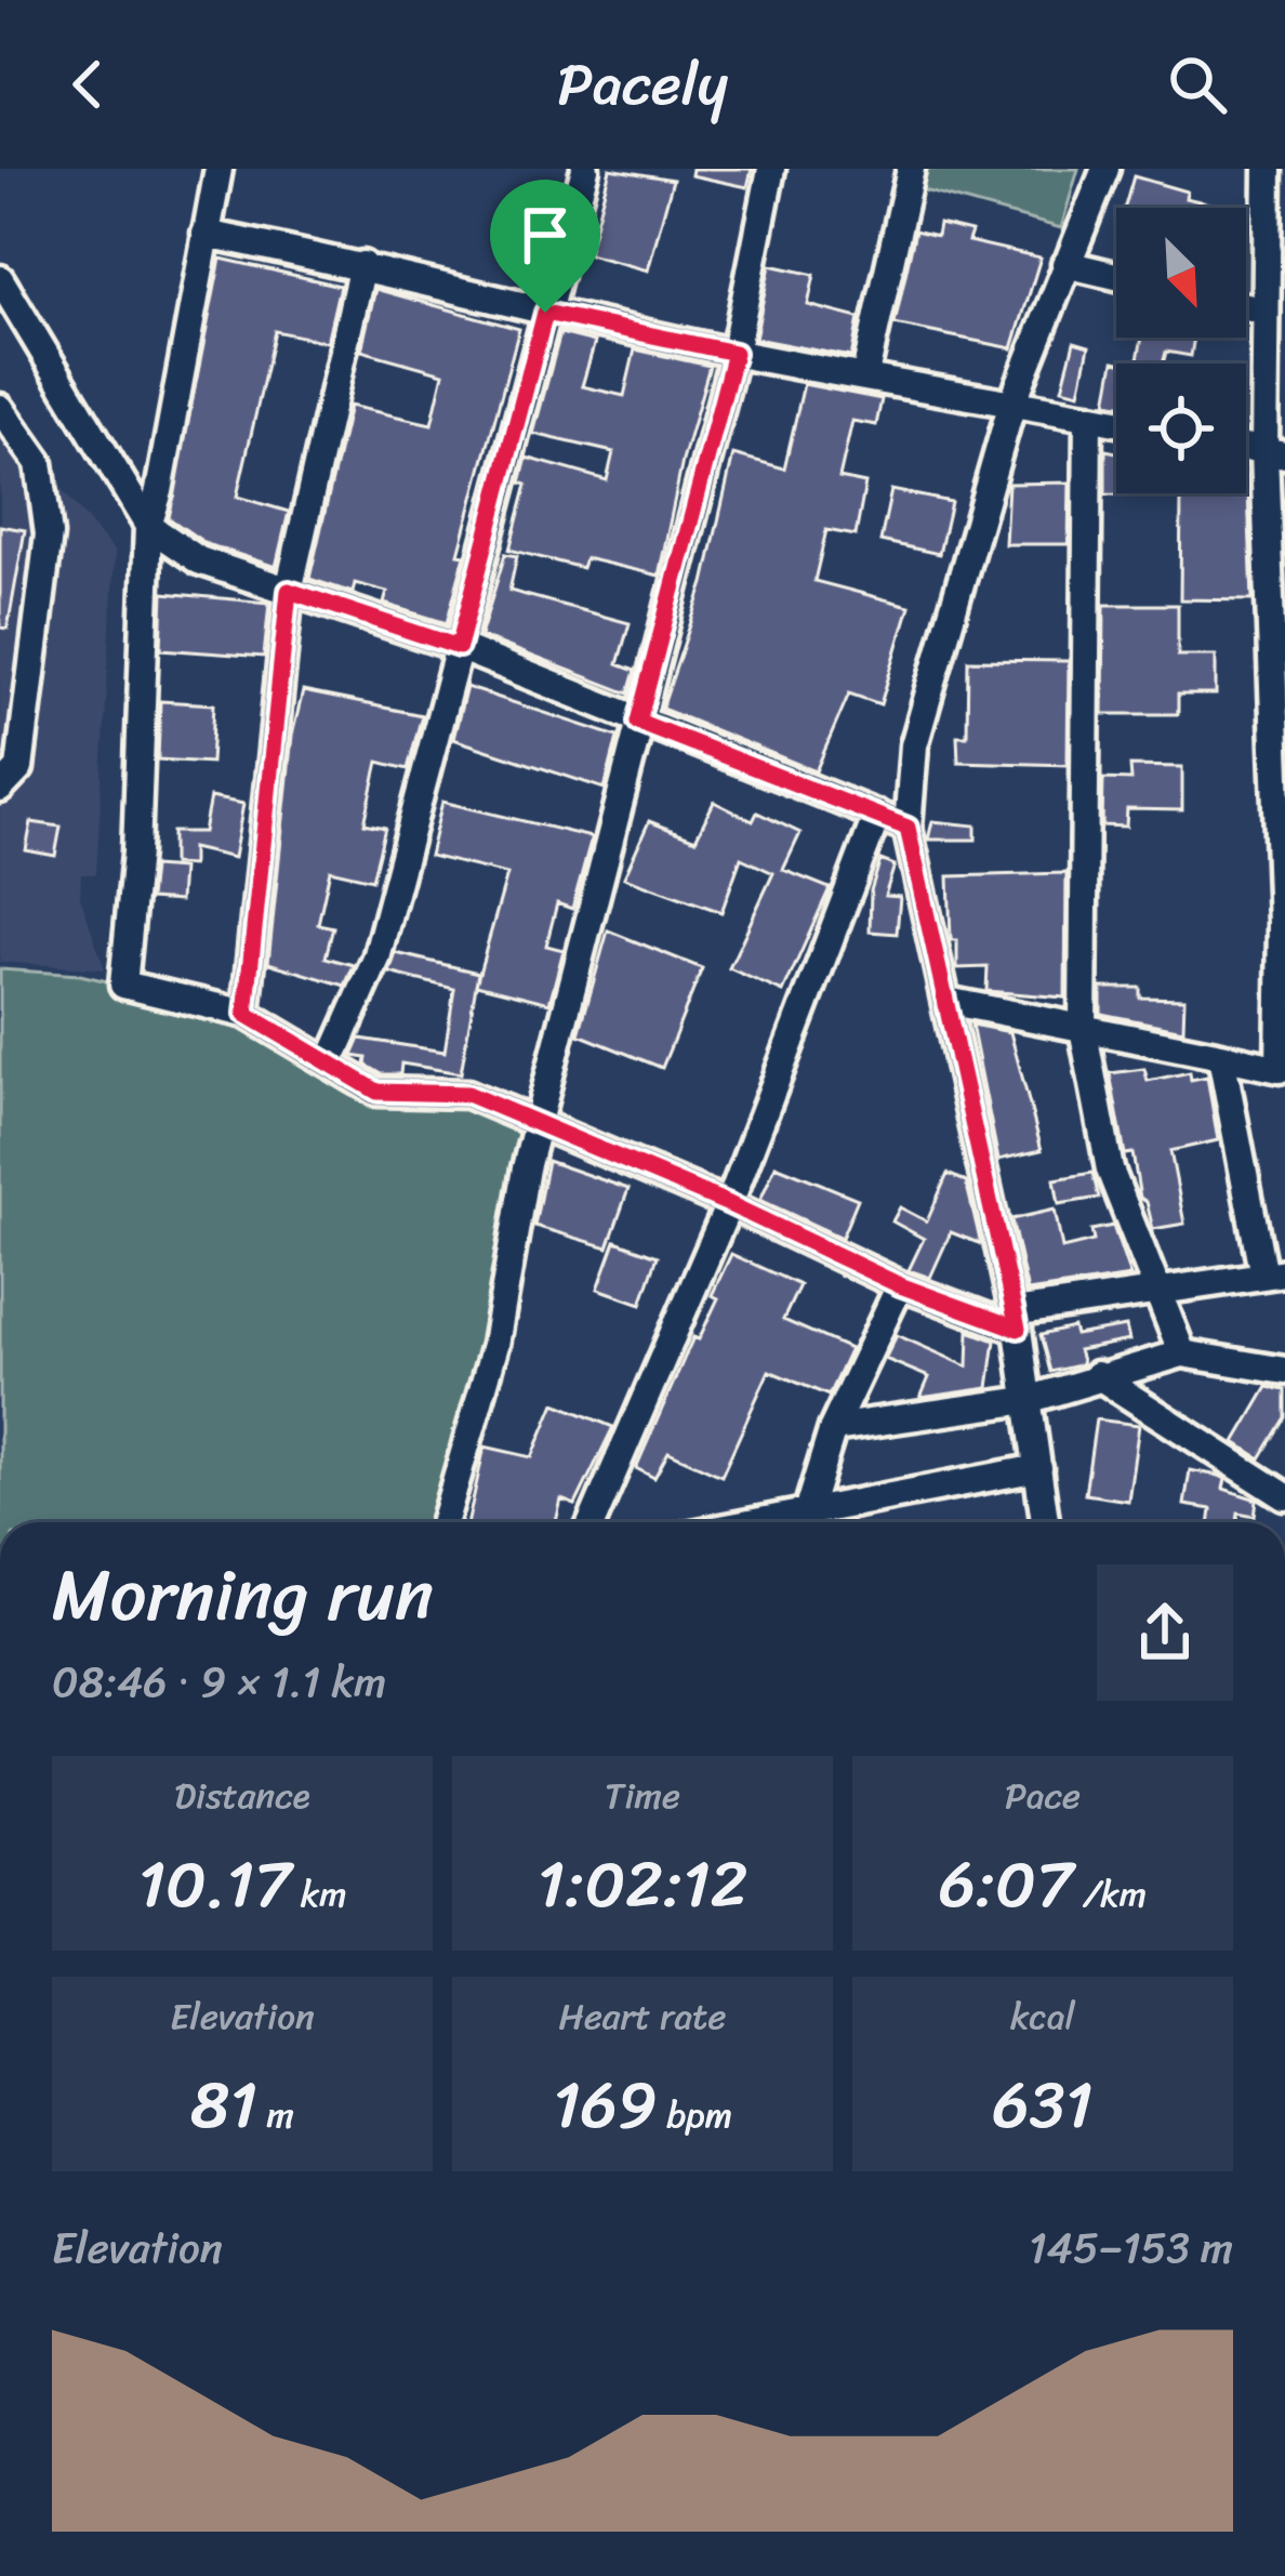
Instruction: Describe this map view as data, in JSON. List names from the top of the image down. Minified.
{"north":"bottom right","page":{"header":"Pacely","heading":["Morning run","08:46 · 9 × 1.1 km"],"stats":[["Distance","10.17 km"],["Time","1:02:12"],["Pace","6:07 /km"],["Elevation","81 m"],["Heart rate","169 bpm"],["kcal","631"]],"chart":["Elevation","145–153 m"]}}
